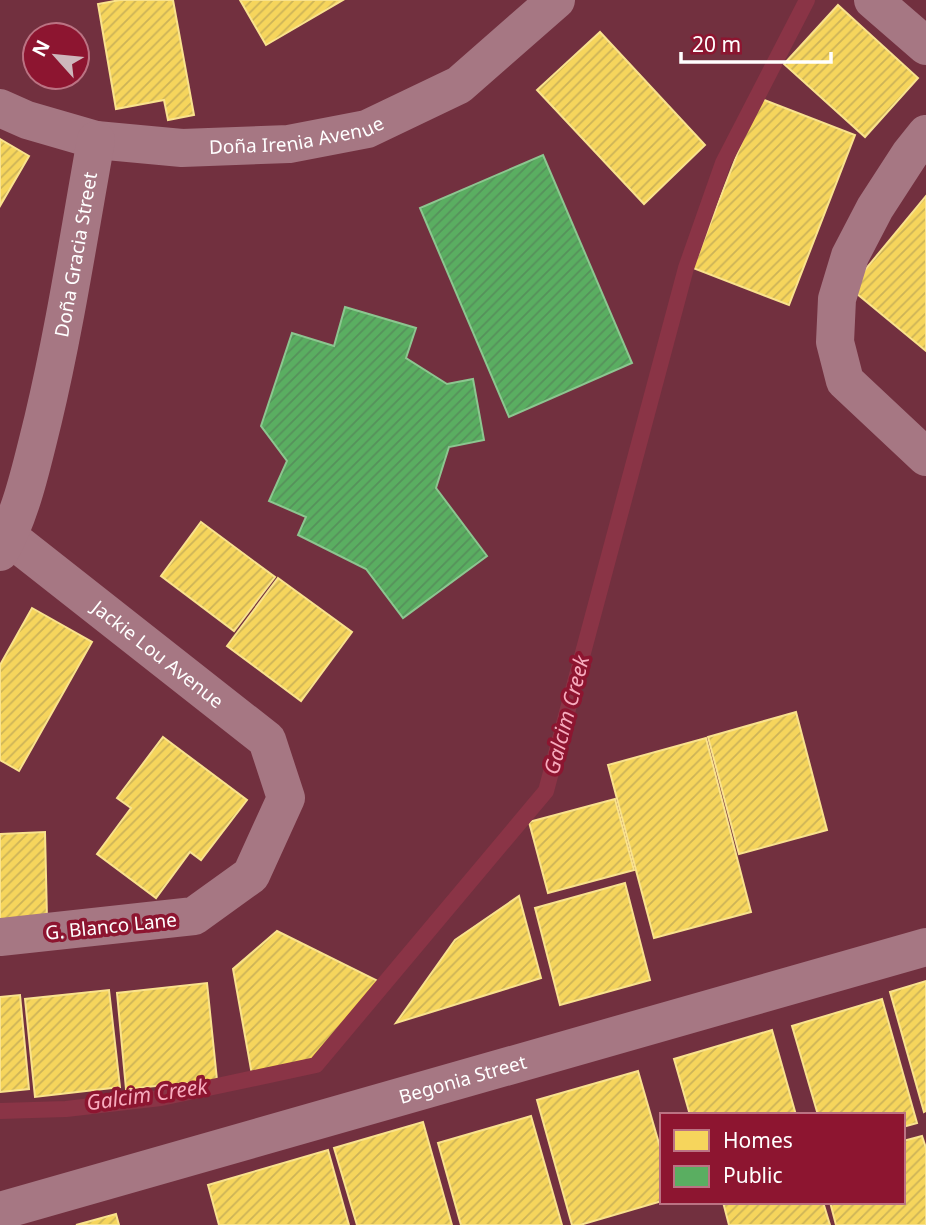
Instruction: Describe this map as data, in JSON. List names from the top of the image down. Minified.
{"streets":{"street":["Doña Irenia Avenue","Doña Gracia Street","Jackie Lou Avenue","G. Blanco Lane","Begonia Street"]},"crossings":[["Doña Irenia Avenue","Doña Gracia Street"],["Doña Gracia Street","Jackie Lou Avenue"],["Jackie Lou Avenue","G. Blanco Lane"]],"water":["Galcim Creek"],"legend":["Homes","Public"],"scale_bar":"20 m","north":"top left"}
